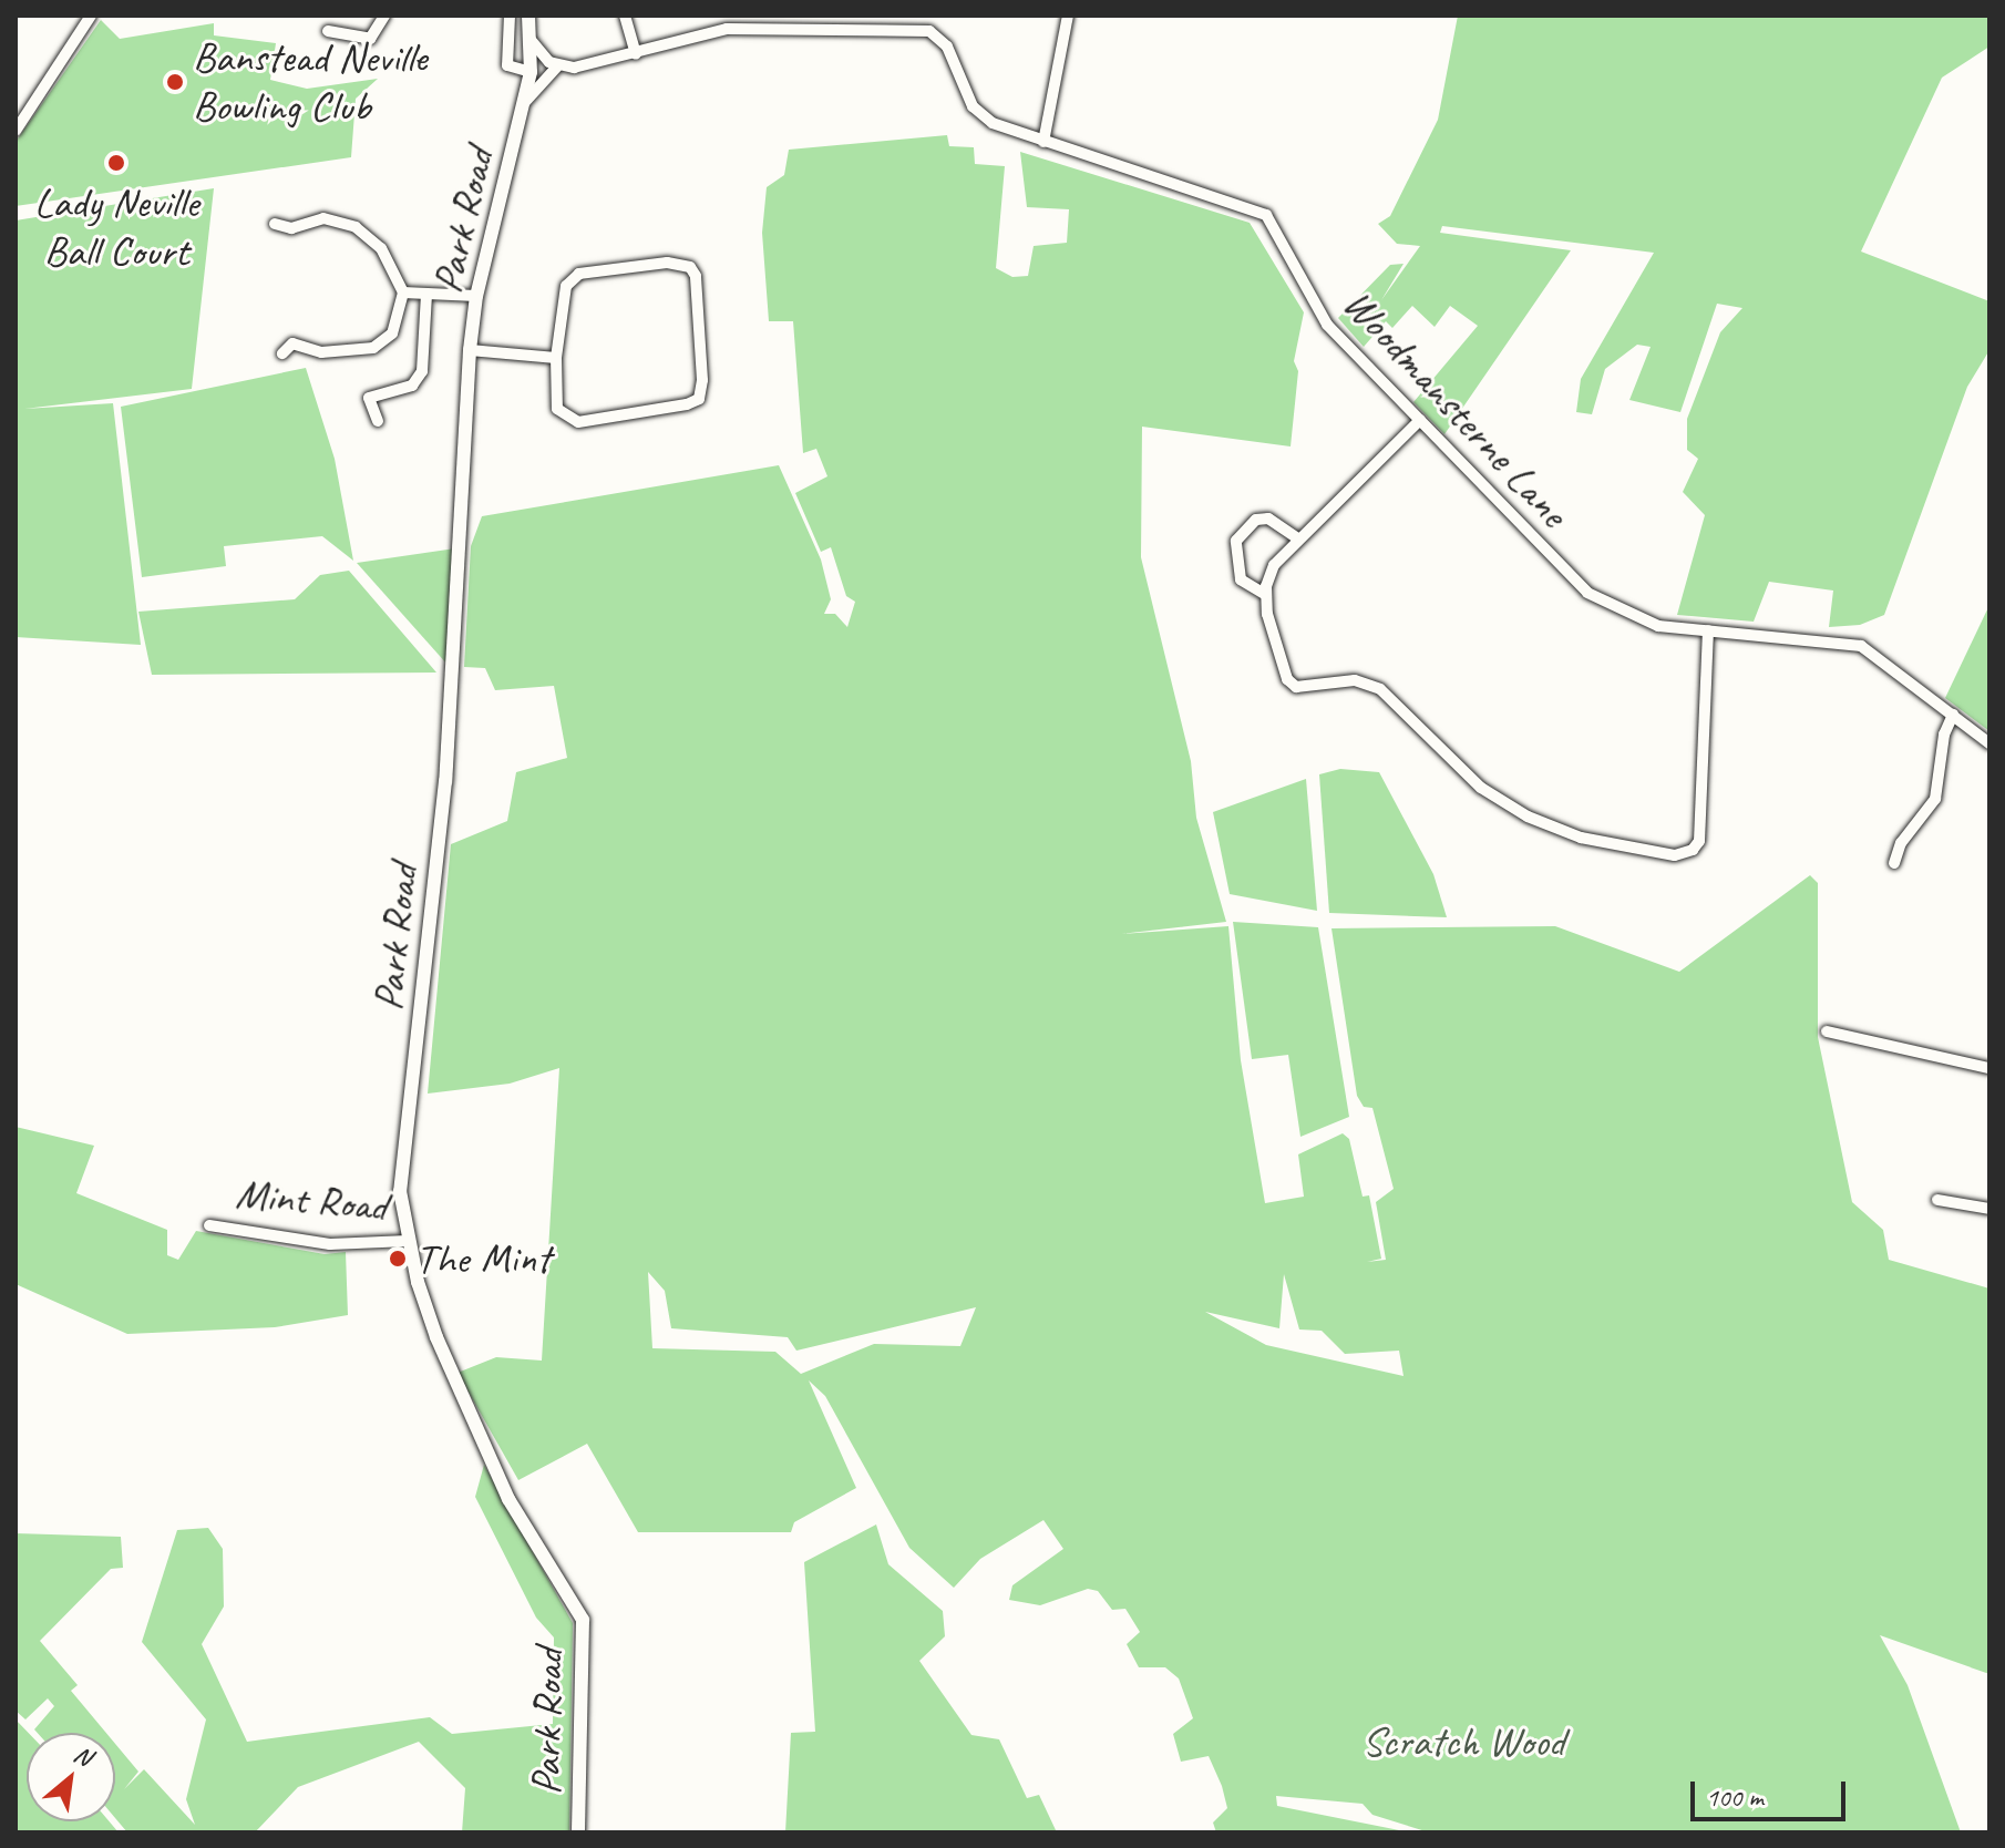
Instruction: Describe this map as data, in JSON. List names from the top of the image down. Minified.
{"streets":{"street":["Park Road","Woodmansterne Lane","Mint Road"]},"crossings":[["Park Road","Mint Road"]],"parks":["Scratch Wood"],"places":["Banstead Neville Bowling Club","Lady Neville Ball Court","The Mint"],"scale_bar":"100 m","north":"top right"}
